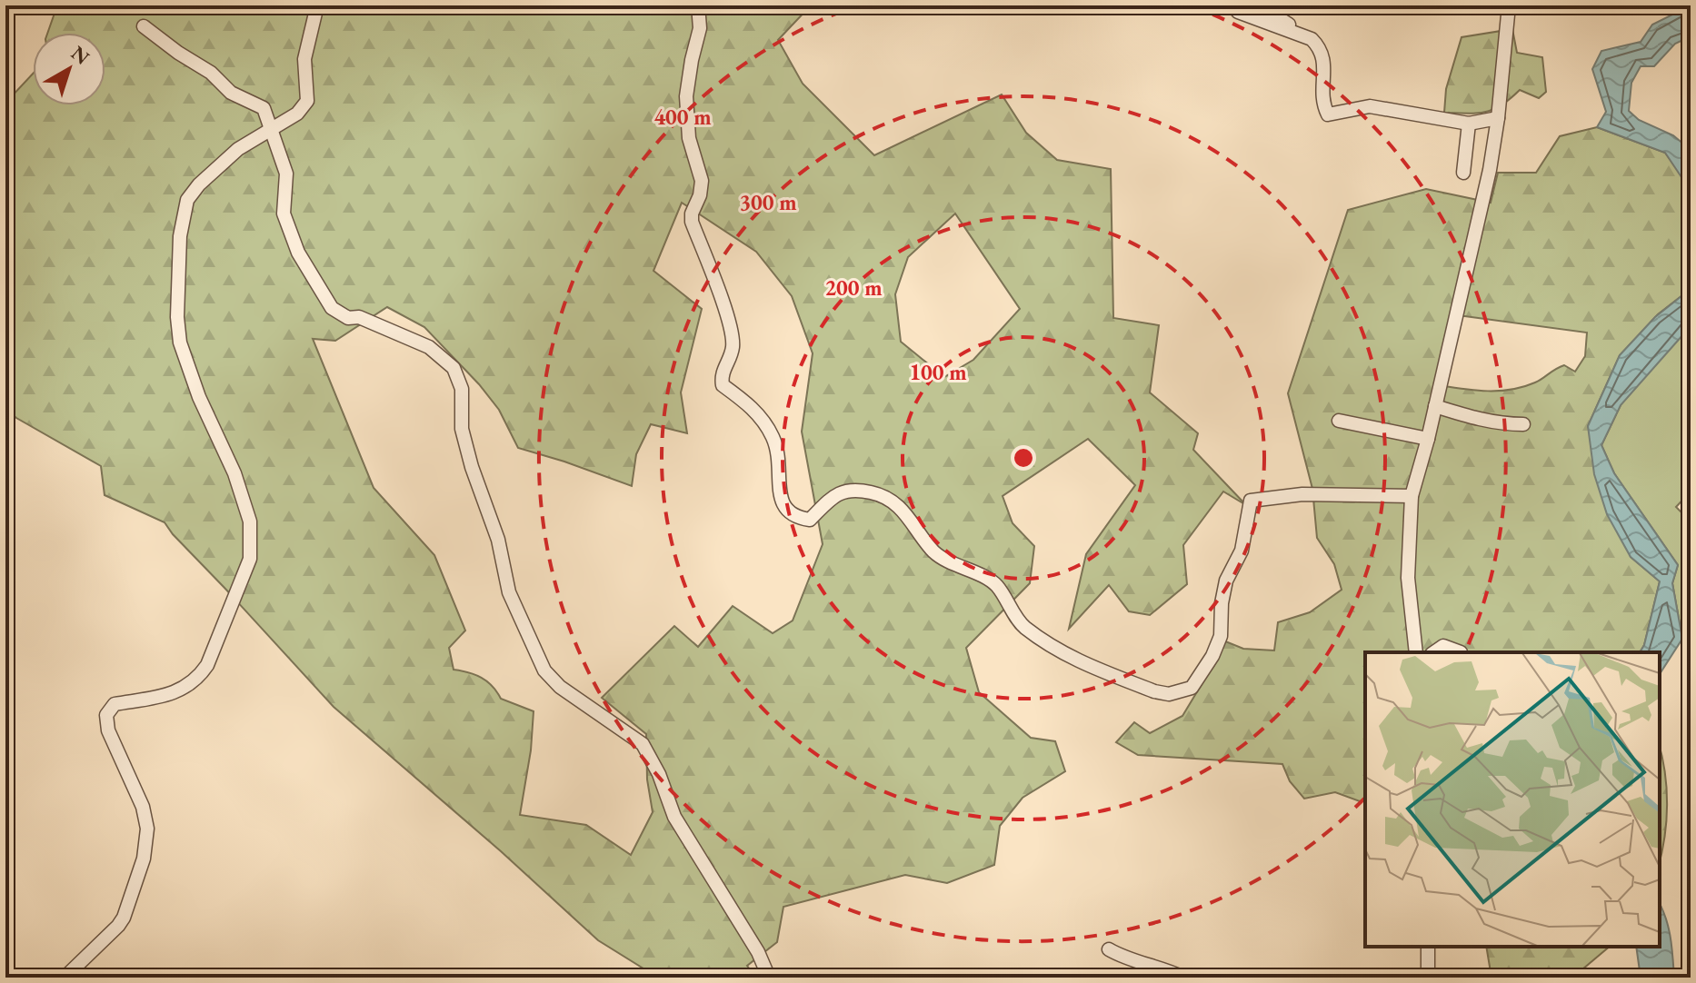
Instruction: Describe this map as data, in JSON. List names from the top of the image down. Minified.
{"north":"top right","rings":["400 m","300 m","200 m","100 m"]}
